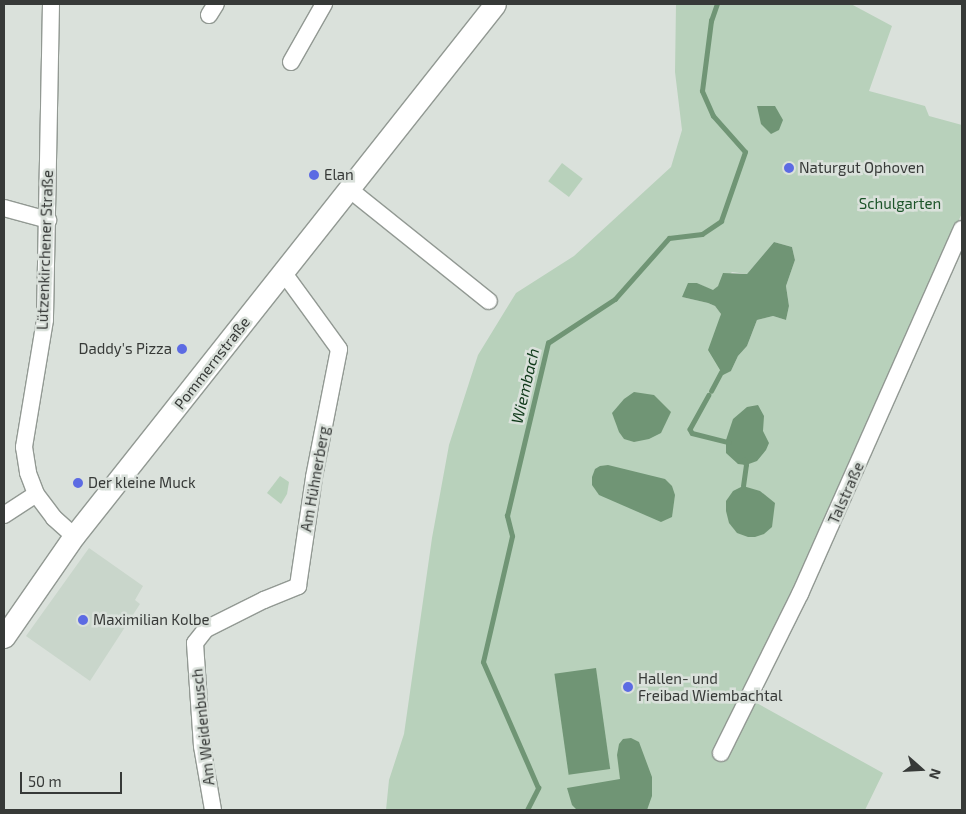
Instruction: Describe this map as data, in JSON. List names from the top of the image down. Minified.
{"streets":{"main road":["Pommernstraße"],"street":["Lützenkirchener Straße","Am Hühnerberg","Talstraße","Am Weidenbusch"]},"crossings":[["Lützenkirchener Straße","Pommernstraße"],["Pommernstraße","Am Hühnerberg"],["Am Hühnerberg","Am Weidenbusch"]],"water":["Wiembach"],"parks":["Schulgarten"],"places":["Naturgut Ophoven","Elan","Daddy's Pizza","Der kleine Muck","Maximilian Kolbe","Hallen- und Freibad Wiembachtal"],"scale_bar":"50 m","north":"right"}
